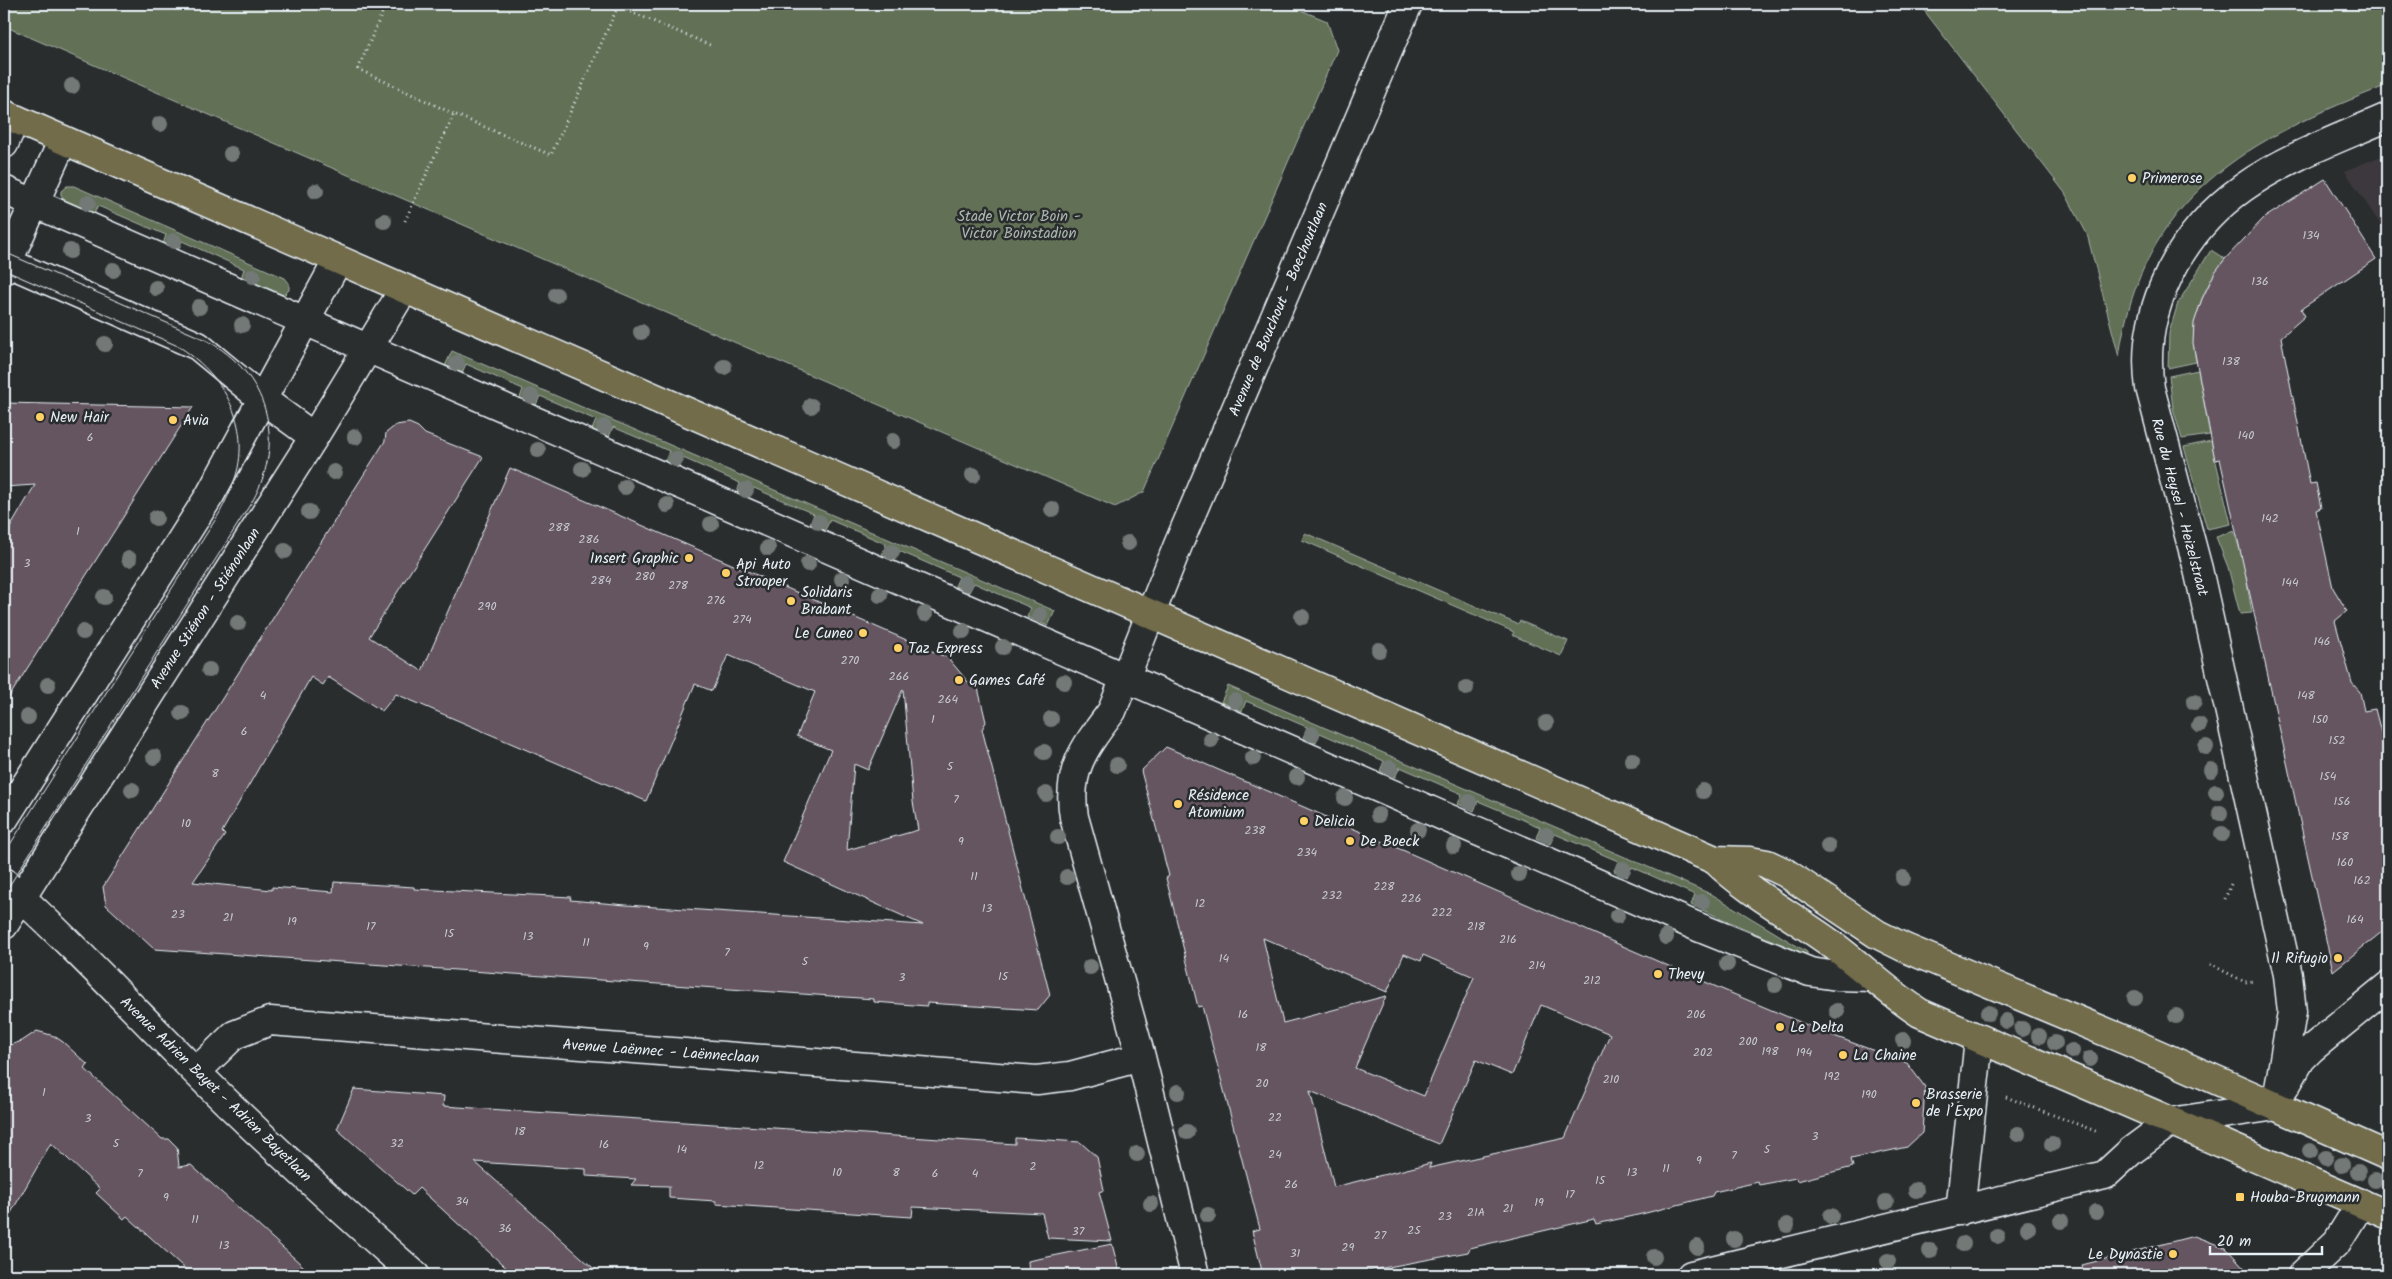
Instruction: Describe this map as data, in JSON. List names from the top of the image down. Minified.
{"streets":{"street":["Avenue de Bouchout - Boechoutlaan","Rue du Heysel - Heizelstraat","Avenue Stiénon - Stiénonlaan","Avenue Laënnec - Laënneclaan","Avenue Adrien Bayet - Adrien Bayetlaan"]},"crossings":[["Avenue de Bouchout - Boechoutlaan","Avenue Laënnec - Laënneclaan"],["Avenue Stiénon - Stiénonlaan","Avenue Adrien Bayet - Adrien Bayetlaan"],["Avenue Laënnec - Laënneclaan","Avenue Adrien Bayet - Adrien Bayetlaan"]],"parks":["Stade Victor Boin - Victor Boinstadion"],"places":{"other":["Primerose","New Hair","Avia","Insert Graphic","Api Auto Strooper","Solidaris Brabant","Le Cuneo","Taz Express","Games Café","Résidence Atomium","Delicia","De Boeck","Il Rifugio","Thevy","Le Delta","La Chaine","Brasserie de l’Expo","Le Dynastie"],"transit":["Houba-Brugmann"]},"house_numbers":["134","136","138","140","6","142","288","1","286","3","280","284","144","278","276","290","274","146","270","266","4","148","264","1","150","6","152","5","8","154","7","156","10","238","158","9","234","160","11","162","228","232","226","12","13","222","23","21","164","19","17","218","15","13","216","11","9","7","14","5","214","15","3","212","16","206","200","18","198","202","194","192","210","20","1","190","22","3","18","3","5","32","16","14","5","24","7","9","12","2","11","10","8","13","7","6","4","15","26","17","9","34","19","21","21A","23","11","36","25","37","27","13","29","31"],"scale_bar":"20 m"}
